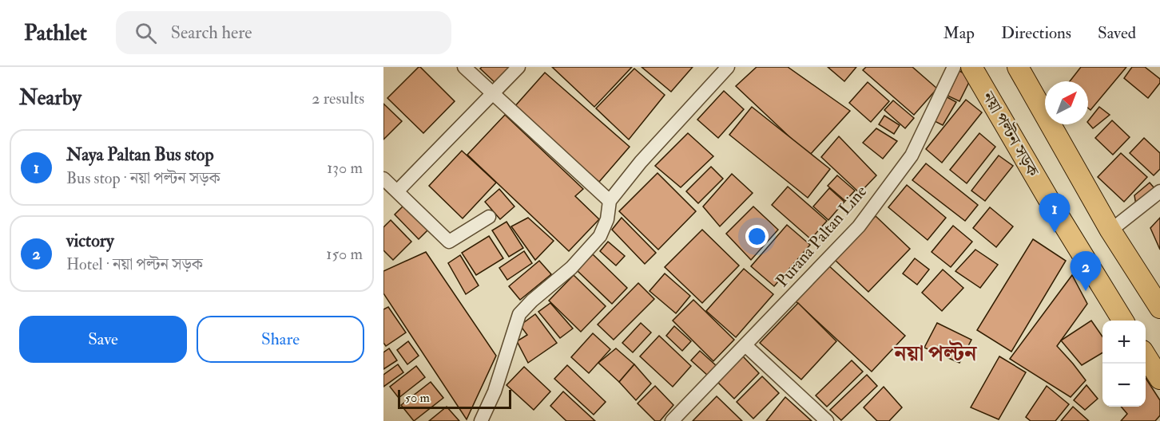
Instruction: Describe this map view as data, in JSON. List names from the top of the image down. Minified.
{"streets":{"main road":["নয়া পল্টন সড়ক"],"street":["Purana Paltan Line"]},"districts":["নয়া পল্টন"],"scale_bar":"50 m","north":"top right","page":{"header":"Pathlet","search":"Search here","nav":["Map","Directions","Saved"],"heading":["Nearby","2 results"],"list":[{"mark":"1","name":"Naya Paltan Bus stop","note":"Bus stop · নয়া পল্টন সড়ক","value":"130 m"},{"mark":"2","name":"victory","note":"Hotel · নয়া পল্টন সড়ক","value":"150 m"}],"pins":["1","2"],"buttons":["Save","Share"],"map_buttons":["+","−"],"scale":"50 m"}}
